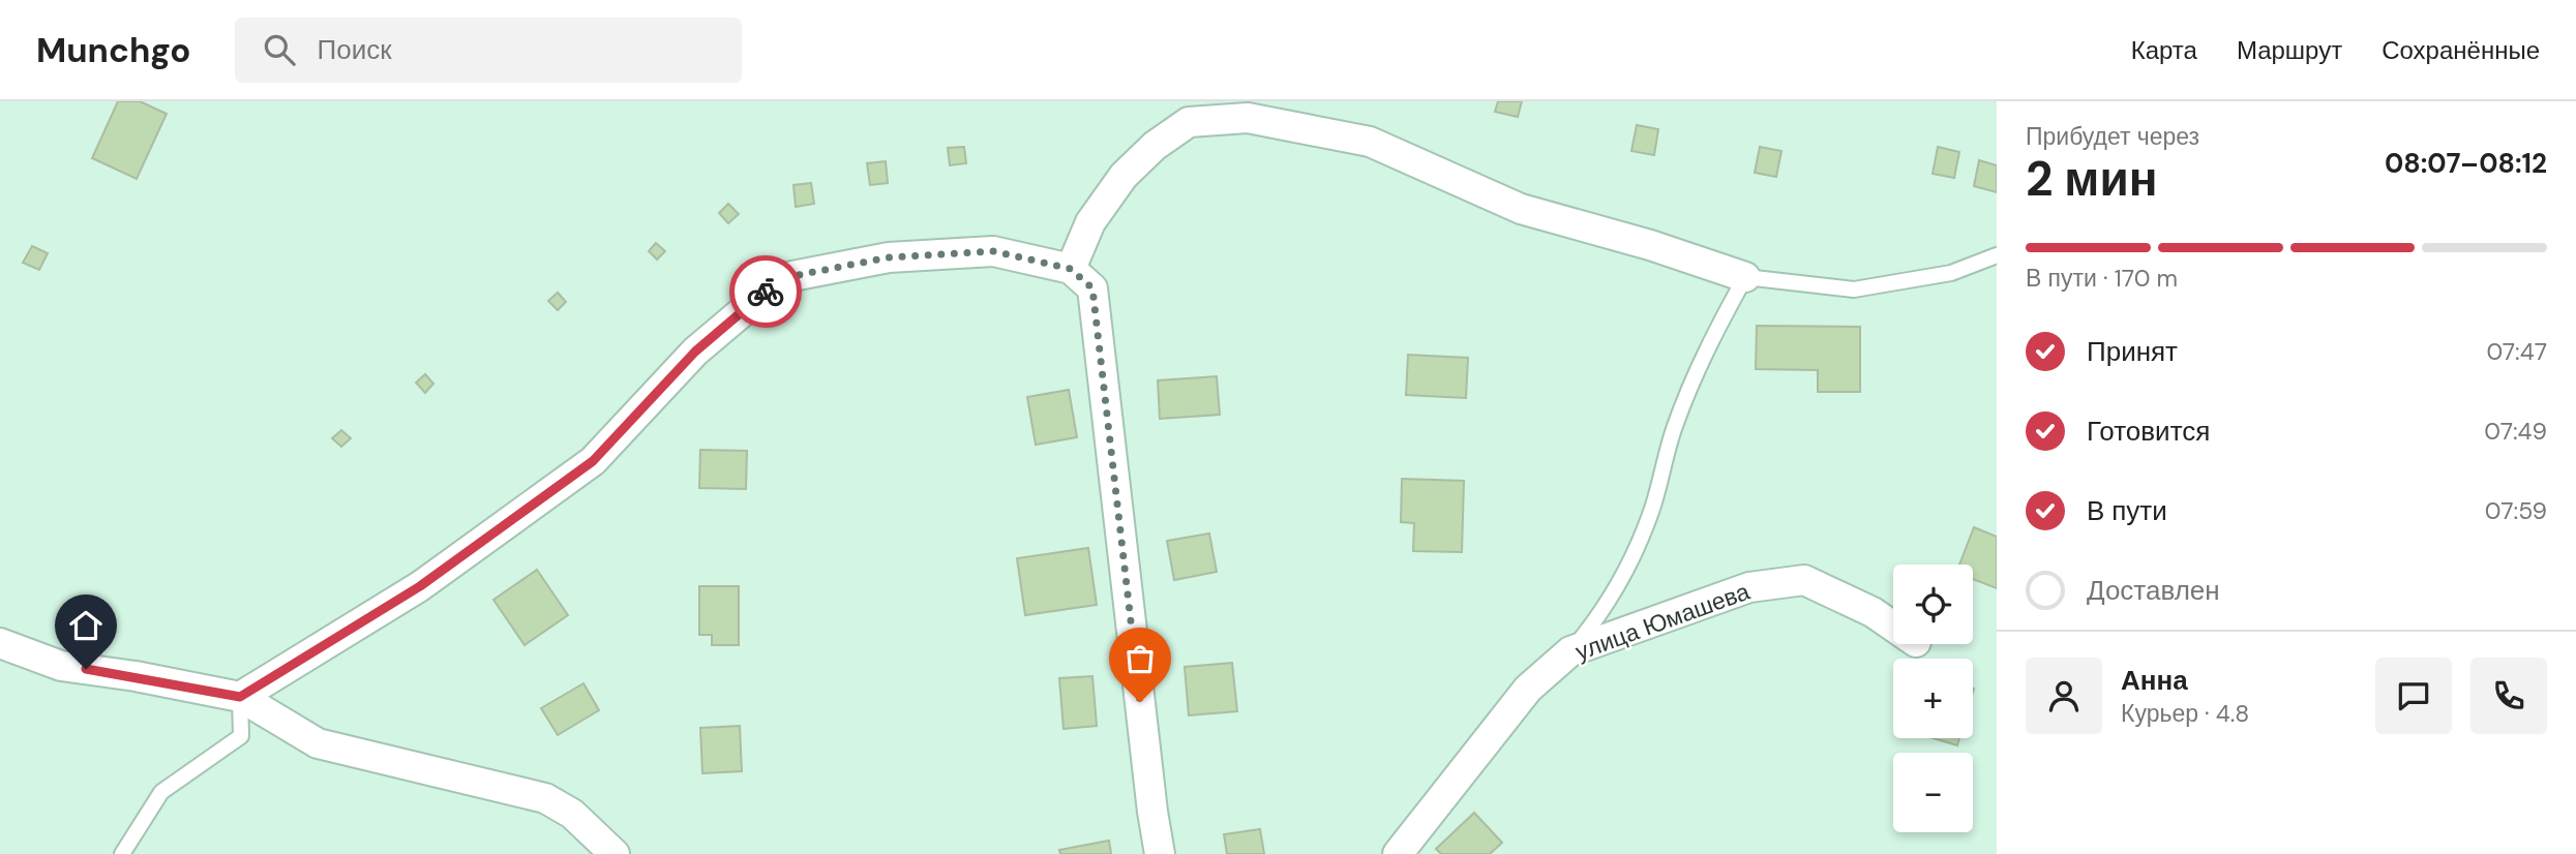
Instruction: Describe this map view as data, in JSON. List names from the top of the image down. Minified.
{"streets":{"street":["улица Юмашева"]},"page":{"header":"Munchgo","search":"Поиск","nav":["Карта","Маршрут","Сохранённые"],"heading":["2 мин","Прибудет через","08:07–08:12"],"panel":["Анна","Курьер · 4.8"],"bar":"В пути · 170 m","list":[["Принят","07:47"],["Готовится","07:49"],["В пути","07:59"],"Доставлен"],"map_buttons":["+","−"]}}
